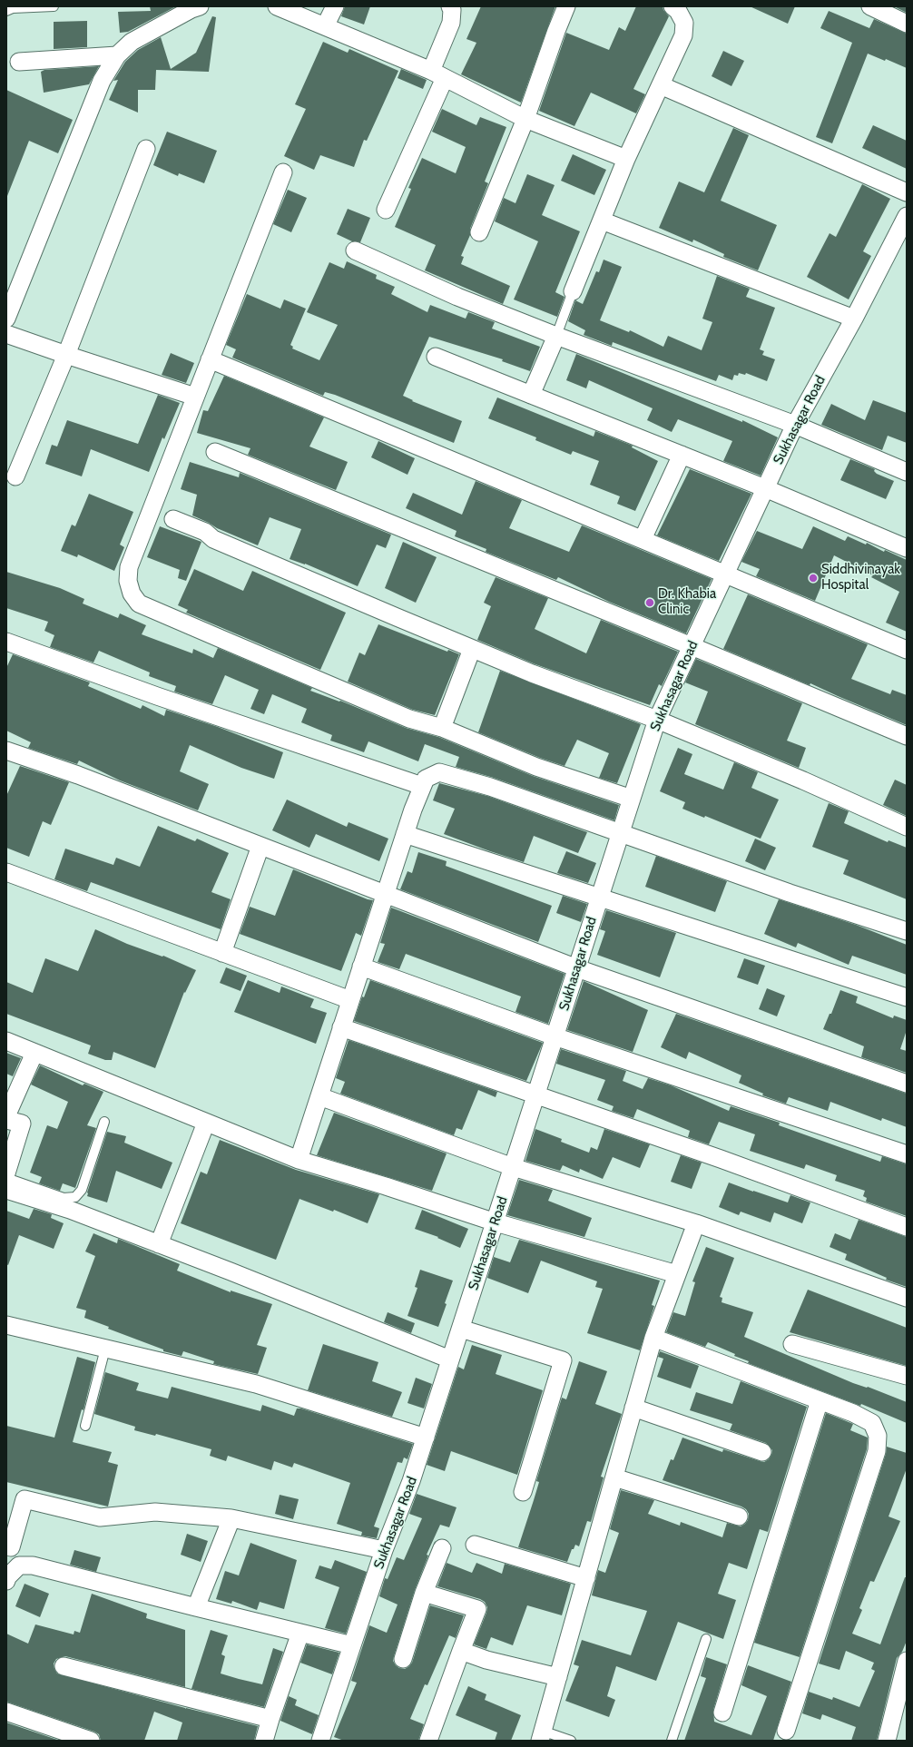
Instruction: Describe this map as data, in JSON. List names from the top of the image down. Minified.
{"streets":{"street":["Sukhasagar Road"]},"places":["Siddhivinayak Hospital","Dr. Khabia Clinic"]}
